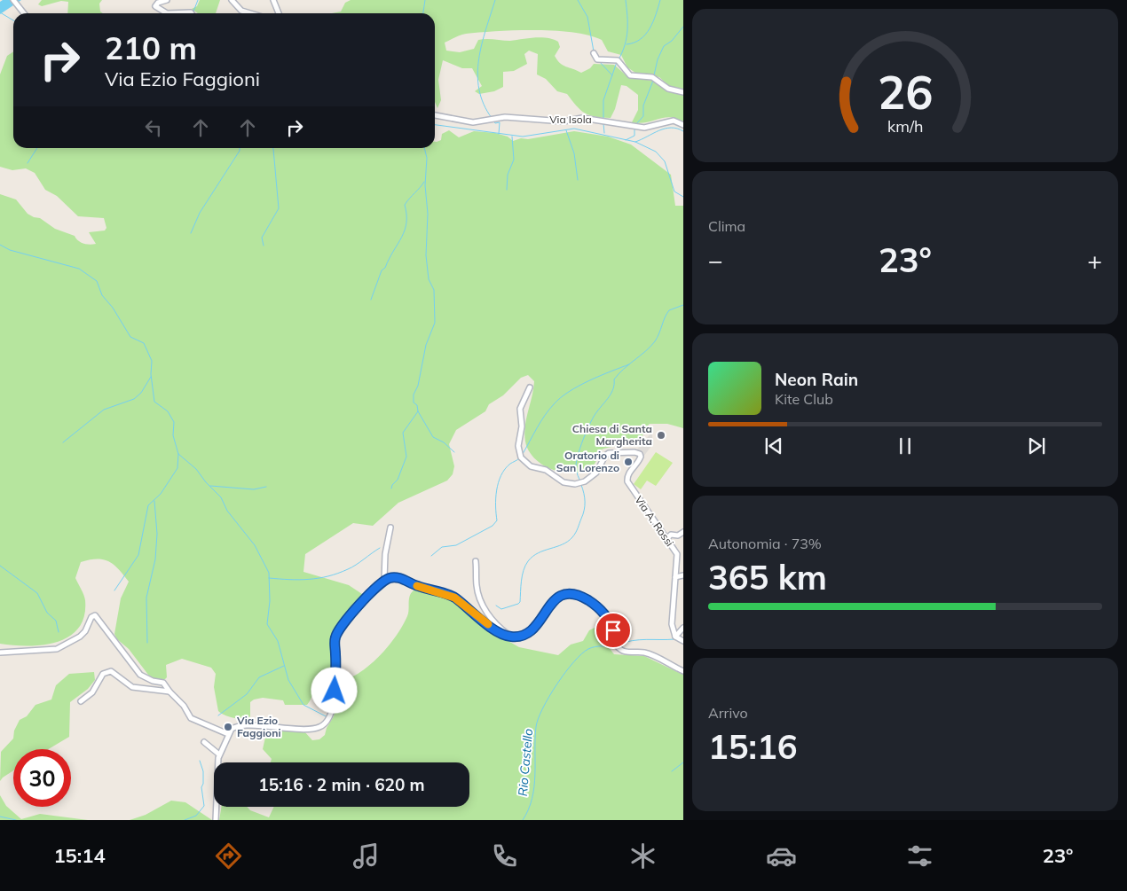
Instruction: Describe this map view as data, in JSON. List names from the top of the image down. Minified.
{"streets":{"street":["Via Isola","Via A. Rossi"]},"water":["Rio Castello"],"places":["Chiesa di Santa Margherita","Oratorio di San Lorenzo","Via Ezio Faggioni"],"page":{"turn":["210 m","Via Ezio Faggioni"],"tile":["Clima",["Autonomia · 73%","365 km"],["Arrivo","15:16"]],"heat":["−","23°","+"],"song":["Neon Rain","Kite Club"],"limit":"30","trip":"15:16 · 2 min · 620 m","tabs":["15:14","23°"],"gauge":["26","km/h"]}}
